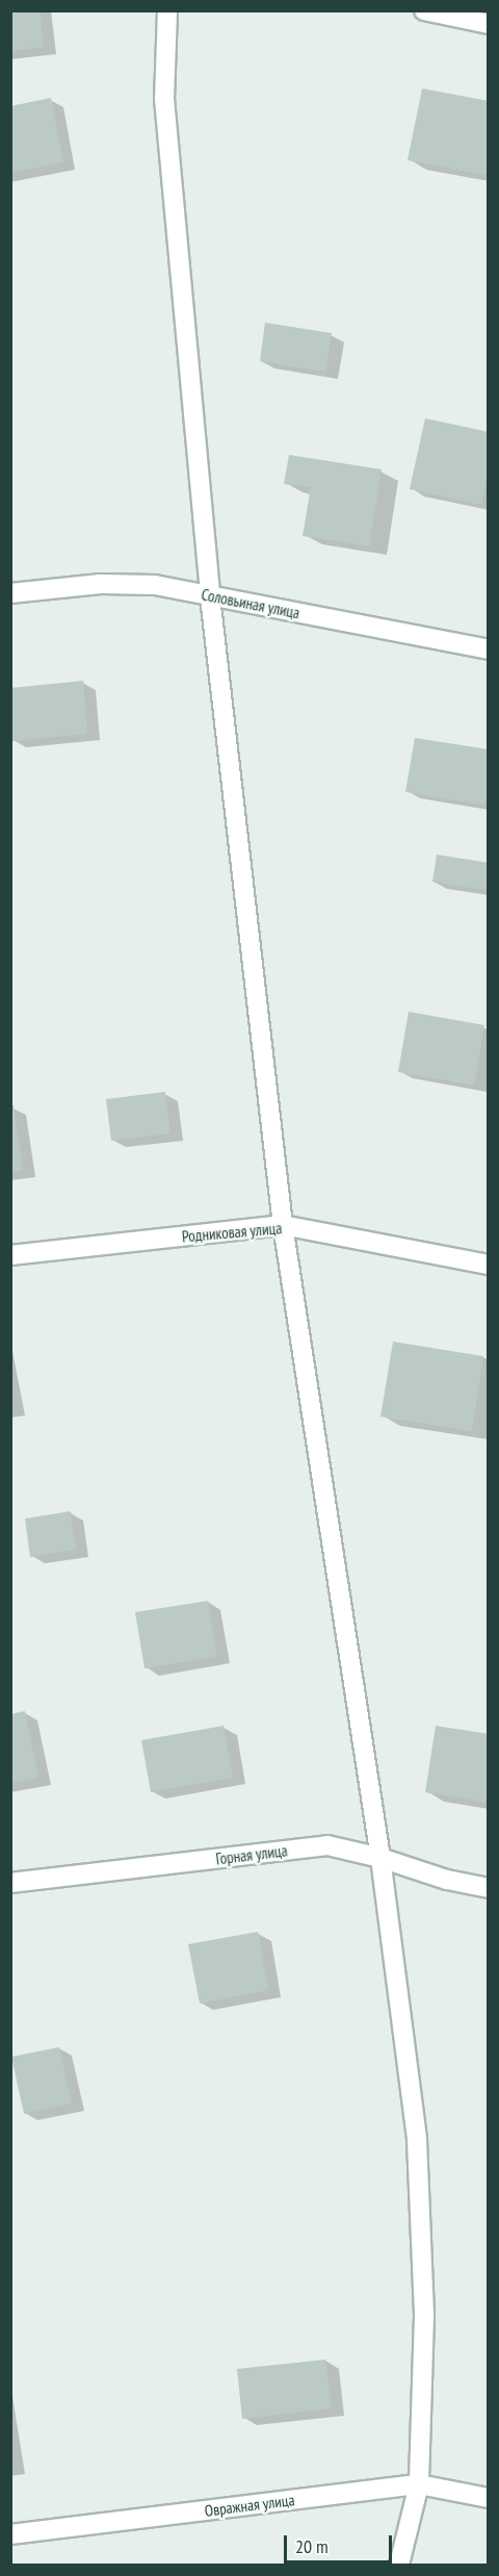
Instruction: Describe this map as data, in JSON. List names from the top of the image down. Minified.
{"streets":{"street":["Соловьиная улица","Родниковая улица","Горная улица","Овражная улица"]},"scale_bar":"20 m"}
